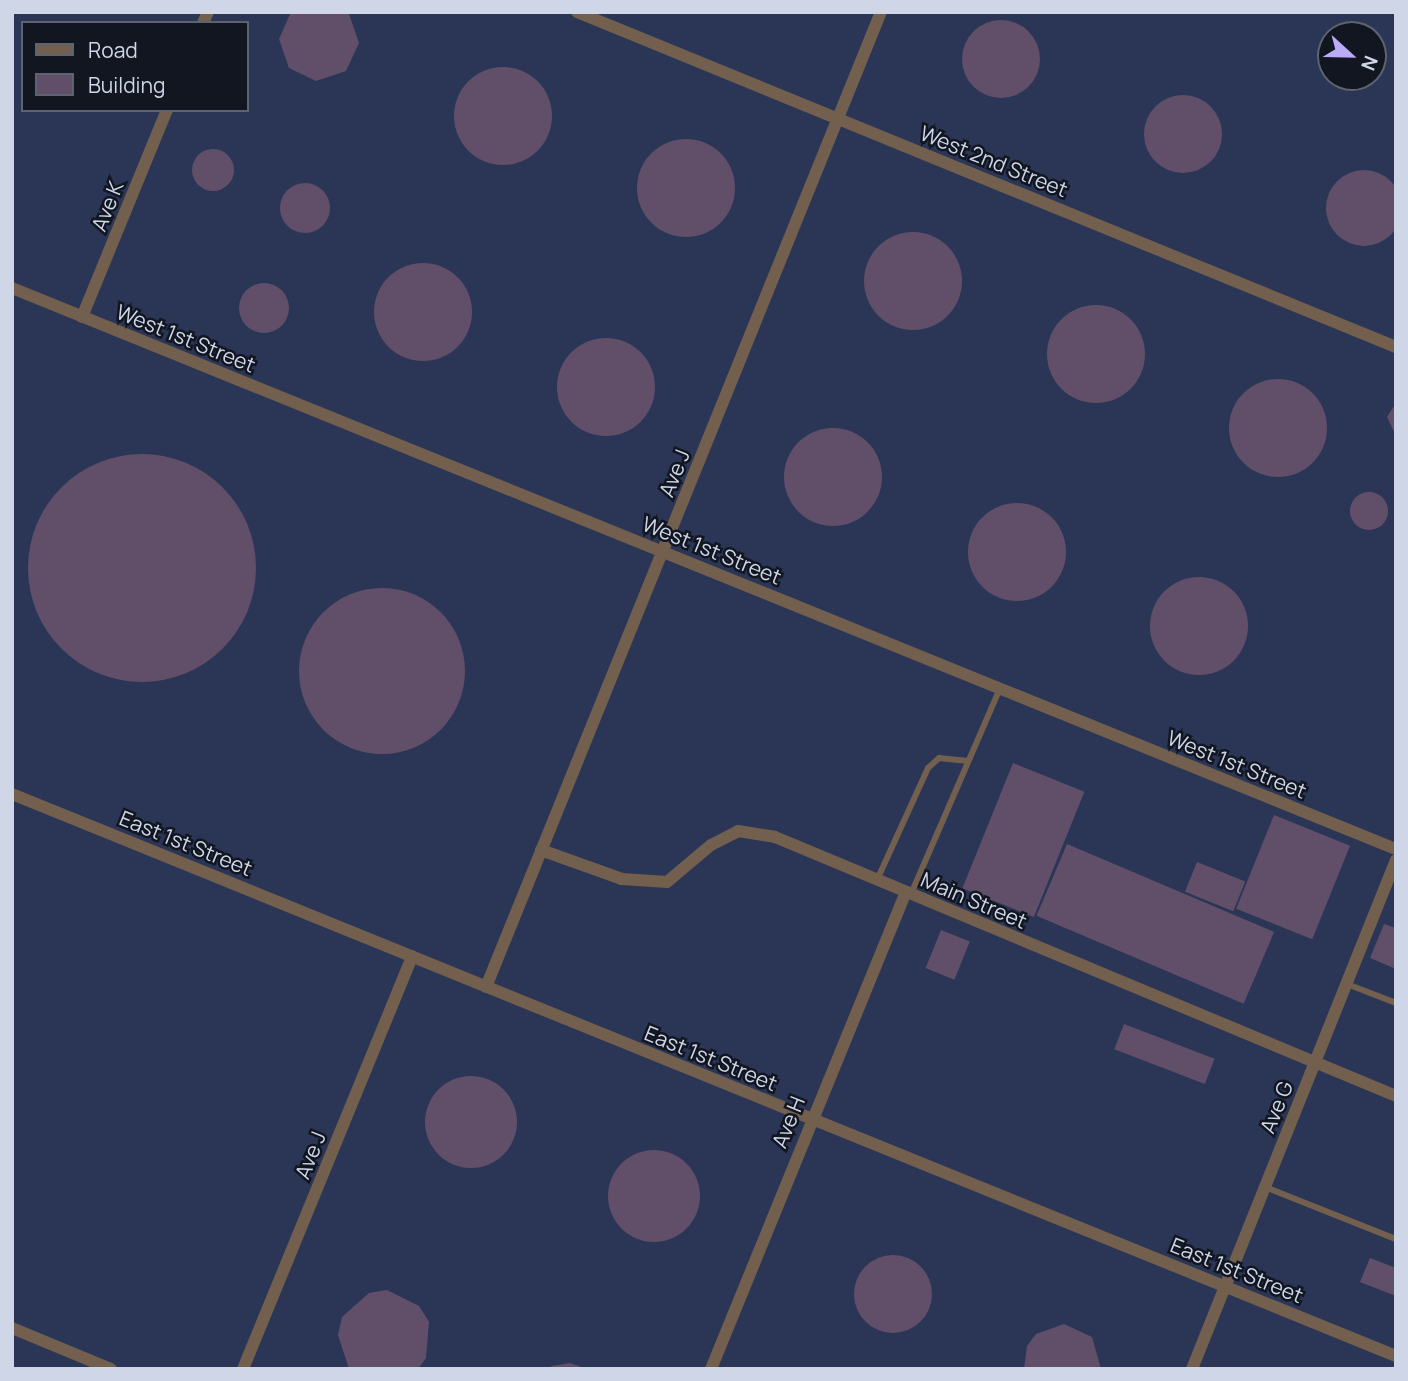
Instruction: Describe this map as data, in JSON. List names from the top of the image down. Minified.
{"streets":{"street":["West 2nd Street","Ave K","West 1st Street","Ave J","East 1st Street","Main Street","Ave G","Ave H"]},"crossings":[["West 2nd Street","Ave J"],["Ave K","West 1st Street"],["West 1st Street","Ave J"],["Ave J","East 1st Street"],["Ave J","Main Street"],["East 1st Street","Ave G"],["East 1st Street","Ave H"],["Main Street","Ave G"],["Main Street","Ave H"]],"legend":["Road","Building"],"north":"right"}
